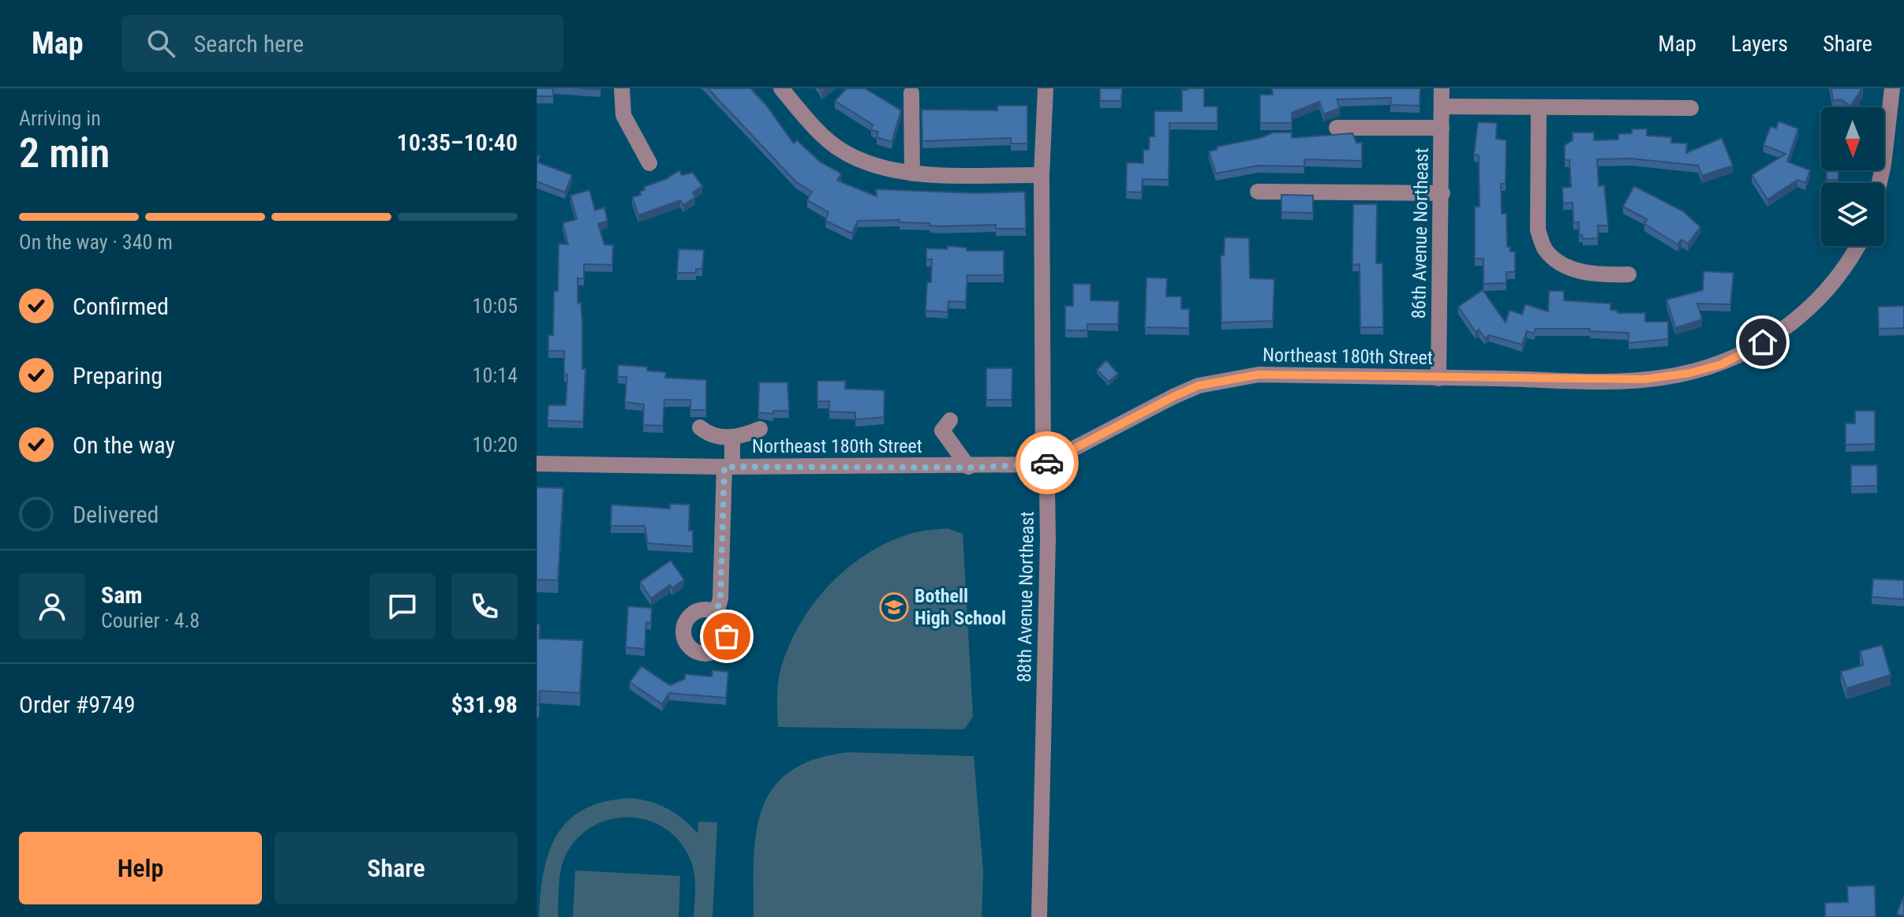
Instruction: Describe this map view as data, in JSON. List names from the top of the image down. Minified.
{"streets":{"street":["86th Avenue Northeast","Northeast 180th Street","88th Avenue Northeast"]},"crossings":[["86th Avenue Northeast","Northeast 180th Street"],["Northeast 180th Street","88th Avenue Northeast"]],"places":{"school or university":["Bothell High School"]},"north":"bottom","page":{"header":"Map","search":"Search here","nav":["Map","Layers","Share"],"heading":["2 min","Arriving in","10:35–10:40"],"panel":["Sam","Courier · 4.8","Order #9749","$31.98"],"bar":"On the way · 340 m","list":[["Confirmed","10:05"],["Preparing","10:14"],["On the way","10:20"],"Delivered"],"buttons":["Help","Share"]}}
